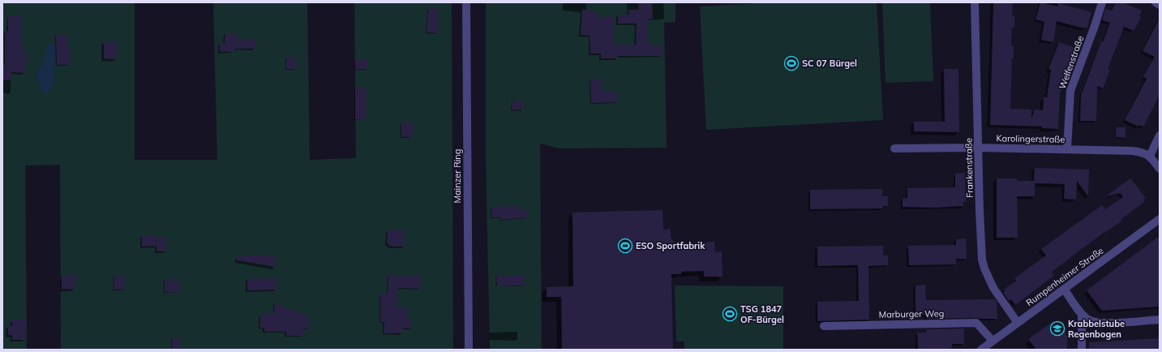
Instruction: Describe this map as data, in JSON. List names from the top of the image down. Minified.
{"streets":{"street":["Welfenstraße","Karolingerstraße","Frankenstraße","Mainzer Ring","Rumpenheimer Straße","Marburger Weg"]},"crossings":[["Welfenstraße","Karolingerstraße"],["Karolingerstraße","Frankenstraße"],["Frankenstraße","Rumpenheimer Straße"],["Rumpenheimer Straße","Marburger Weg"]],"places":{"sports":["SC 07 Bürgel","ESO Sportfabrik","TSG 1847 OF-Bürgel"],"school or university":["Krabbelstube Regenbogen"]}}
